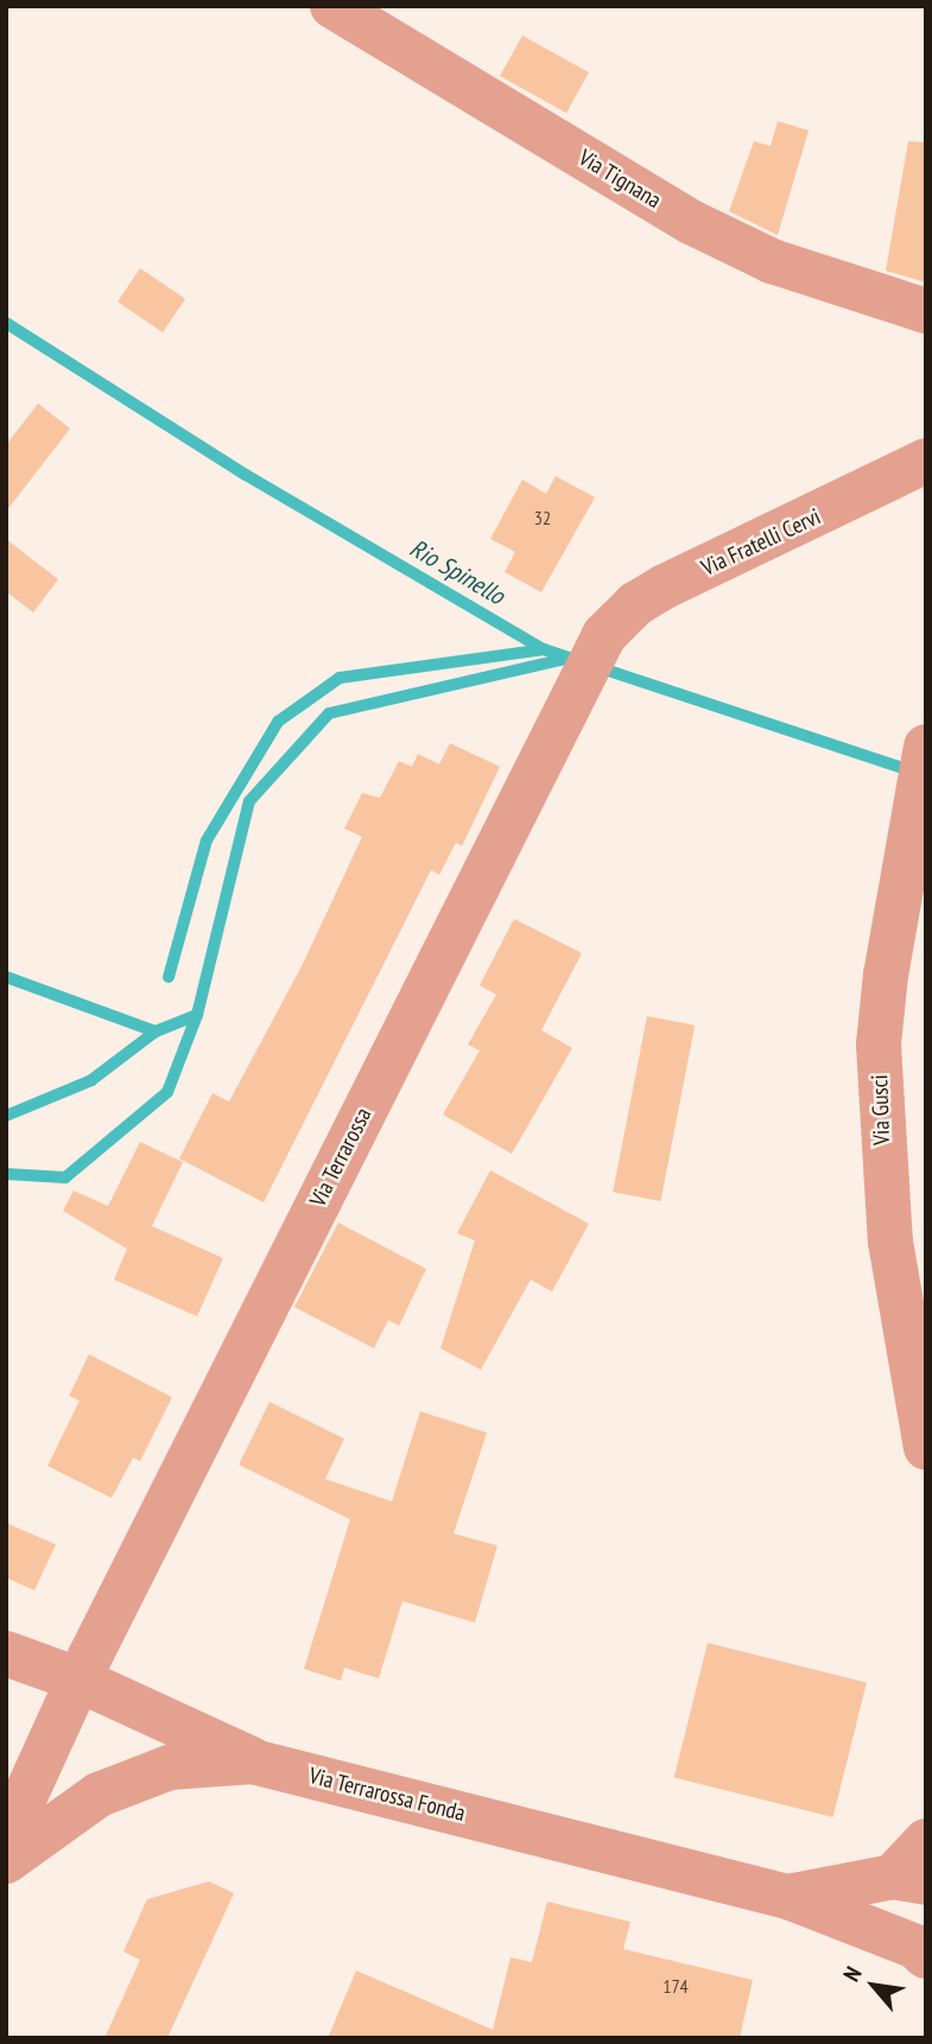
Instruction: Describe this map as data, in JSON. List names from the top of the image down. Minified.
{"streets":{"street":["Via Tignana","Via Fratelli Cervi","Via Gusci","Via Terrarossa","Via Terrarossa Fonda"]},"crossings":[["Via Fratelli Cervi","Via Terrarossa"],["Via Terrarossa","Via Terrarossa Fonda"]],"water":["Rio Spinello"],"house_numbers":["32","174"],"north":"top left"}
